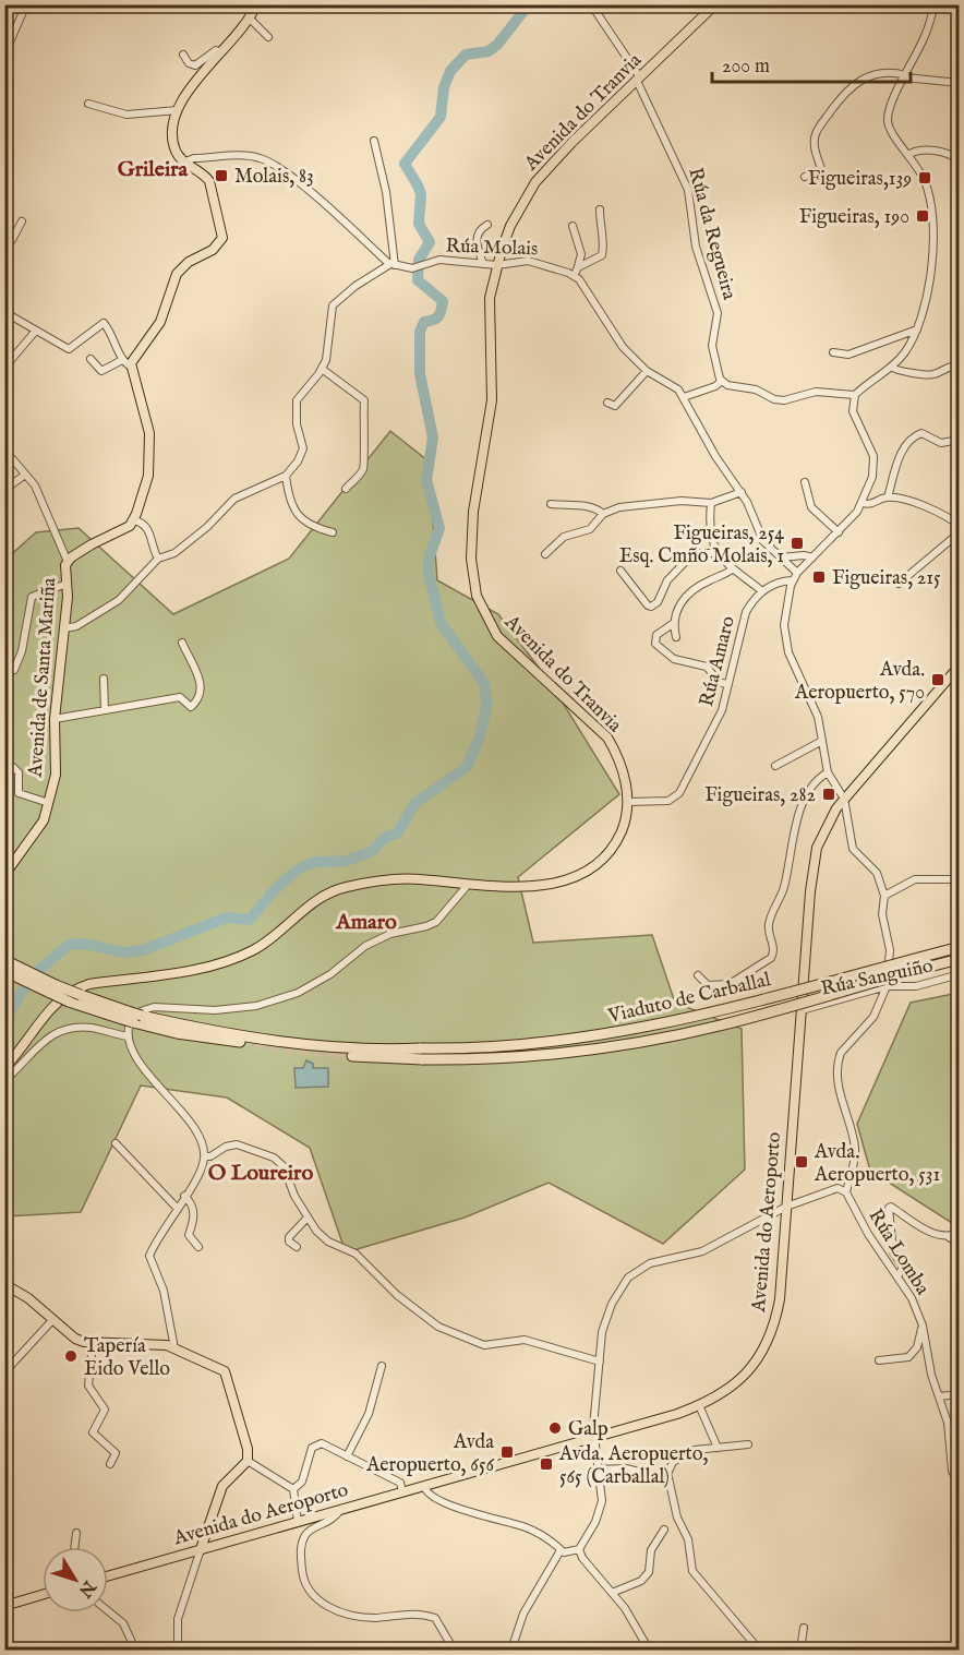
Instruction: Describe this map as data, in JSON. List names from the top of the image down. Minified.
{"streets":{"highway":["Viaduto de Carballal"],"main road":["Avenida do Tranvia","Avenida de Santa Mariña","Avenida do Aeroporto"],"street":["Rúa da Regueira","Rúa Molais","Rúa Amaro","Rúa Sanguiño","Rúa Lomba"]},"crossings":[["Avenida do Tranvia","Rúa da Regueira"],["Avenida do Tranvia","Rúa Molais"],["Avenida do Tranvia","Rúa Amaro"],["Rúa Sanguiño","Avenida do Aeroporto"]],"districts":["Grileira","Amaro","O Loureiro"],"places":{"transit":["Molais, 83","Figueiras,139","Figueiras, 190","Figueiras, 254 Esq. Cmño Molais, 1","Figueiras, 215","Avda. Aeropuerto, 570","Figueiras, 282","Avda. Aeropuerto, 531","Avda Aeropuerto, 656","Avda. Aeropuerto, 565 (Carballal)"],"other":["Tapería Eido Vello","Galp"]},"scale_bar":"200 m","north":"bottom right"}
